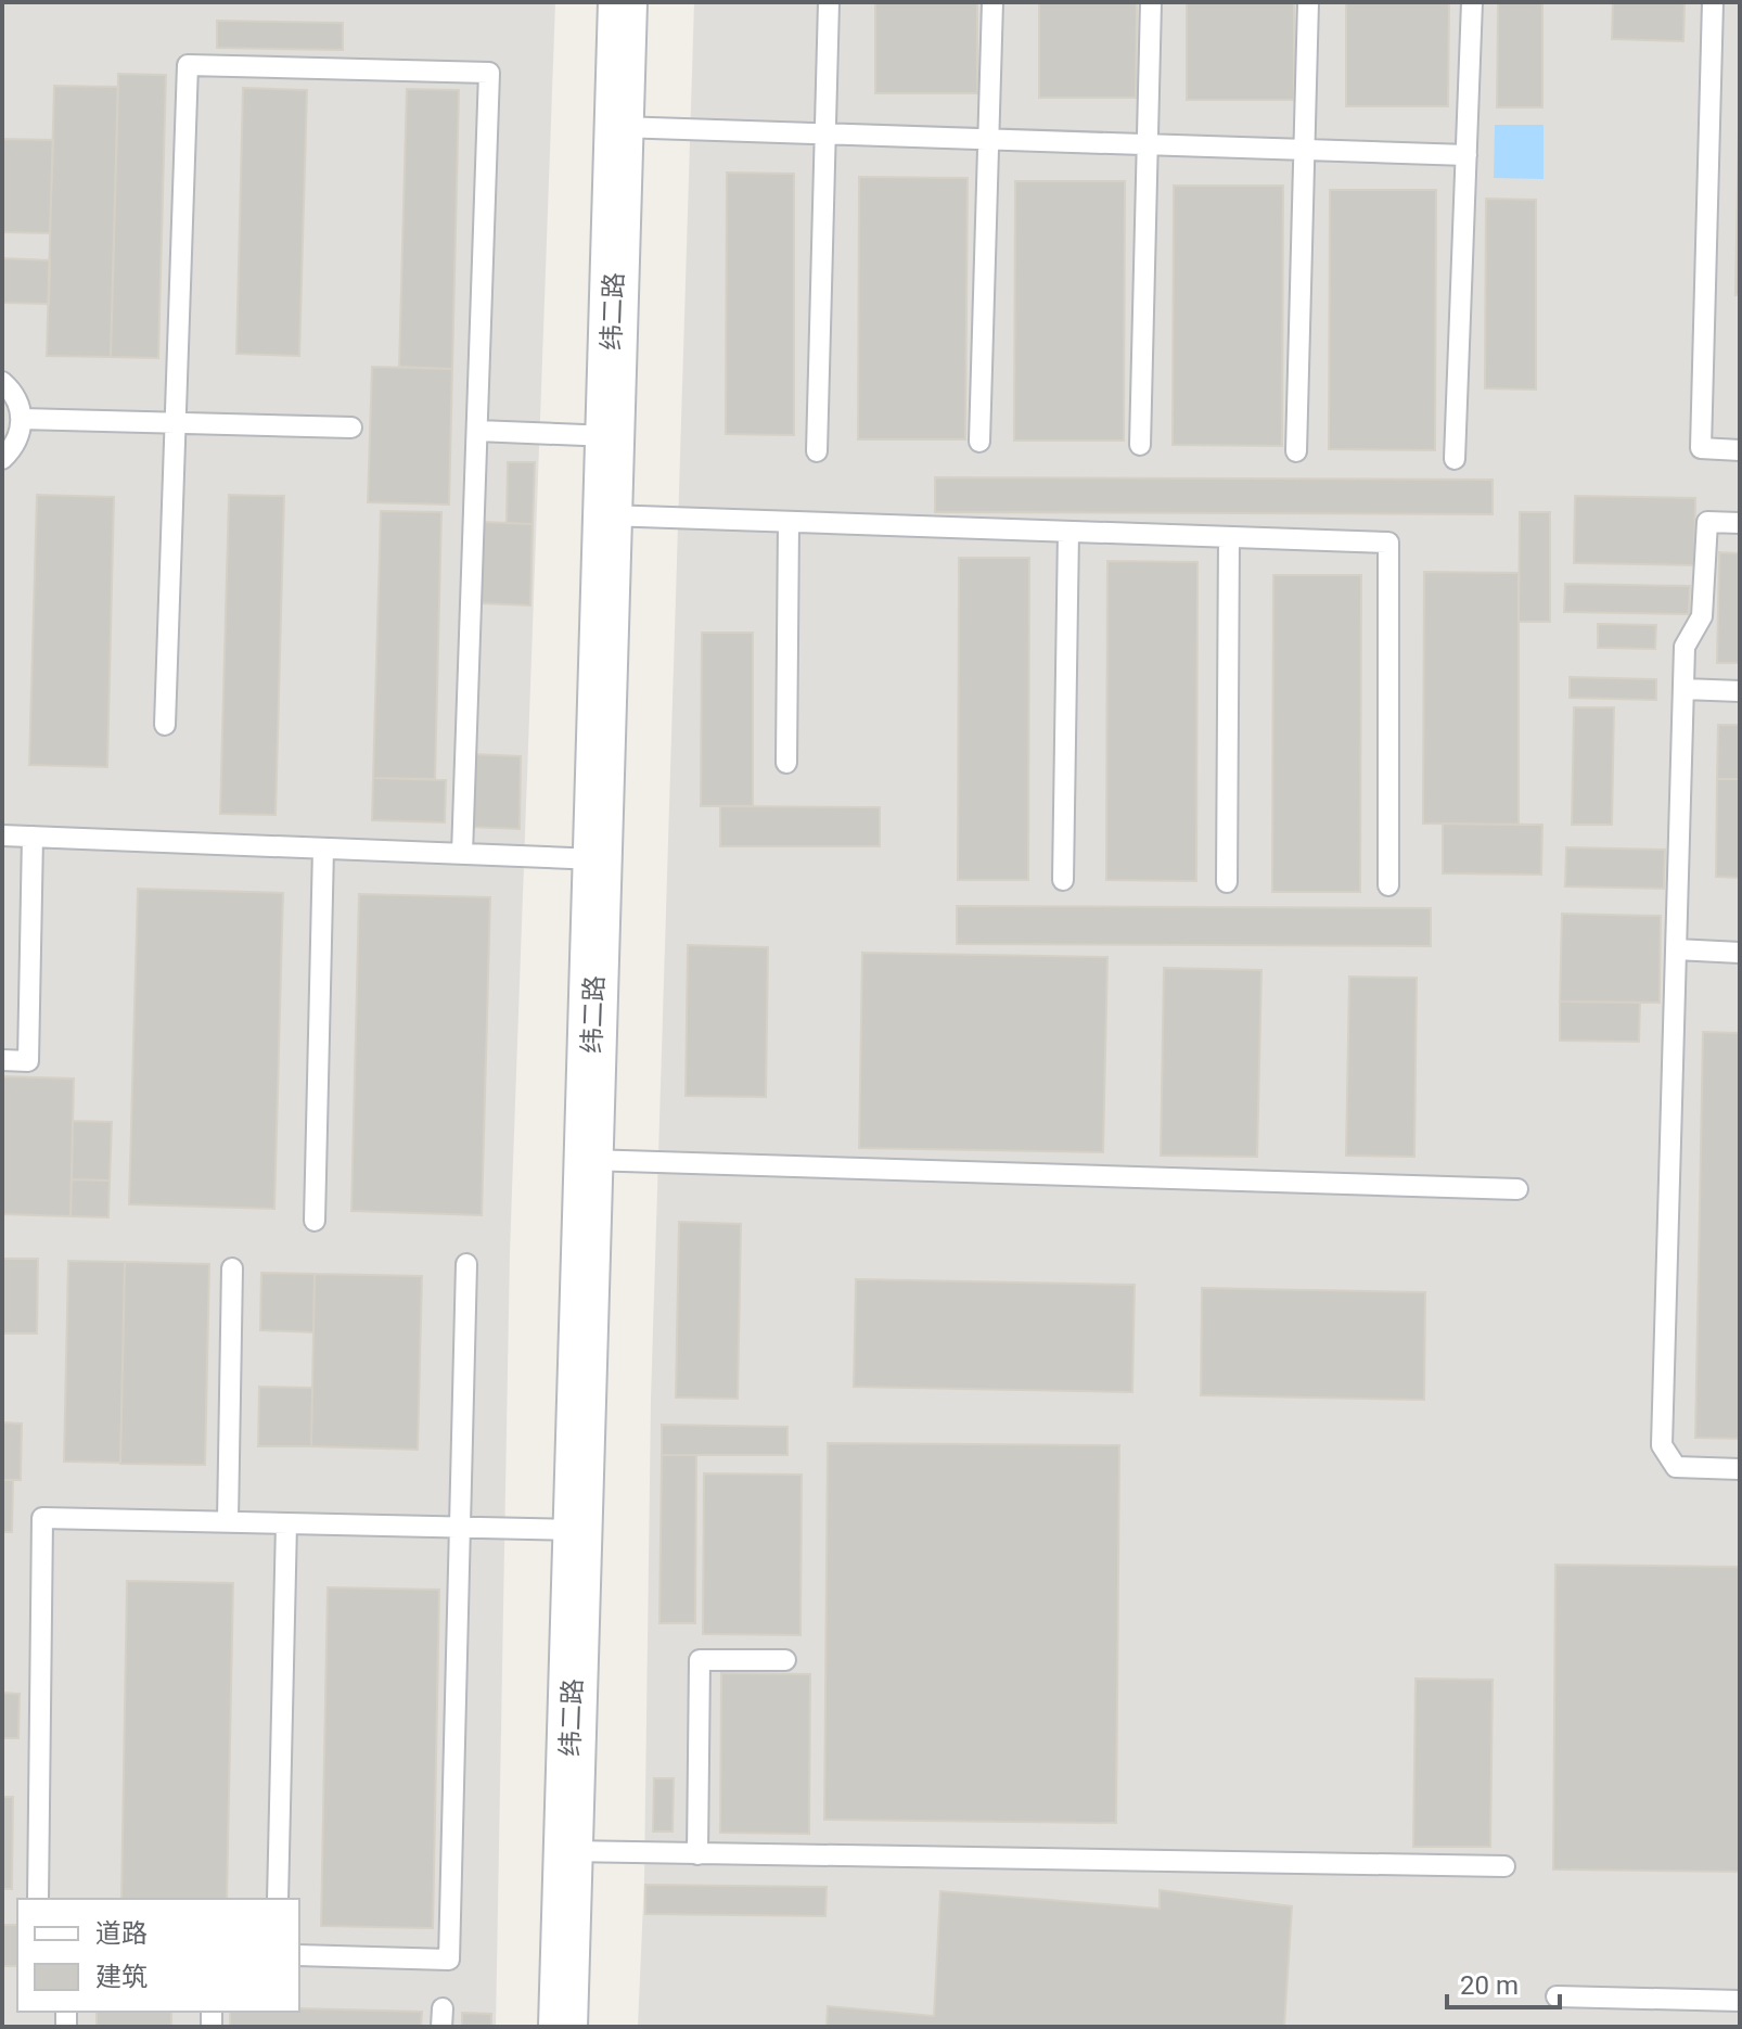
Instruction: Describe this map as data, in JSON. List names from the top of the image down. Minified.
{"streets":{"street":["纬二路"]},"legend":["道路","建筑"],"scale_bar":"20 m"}
